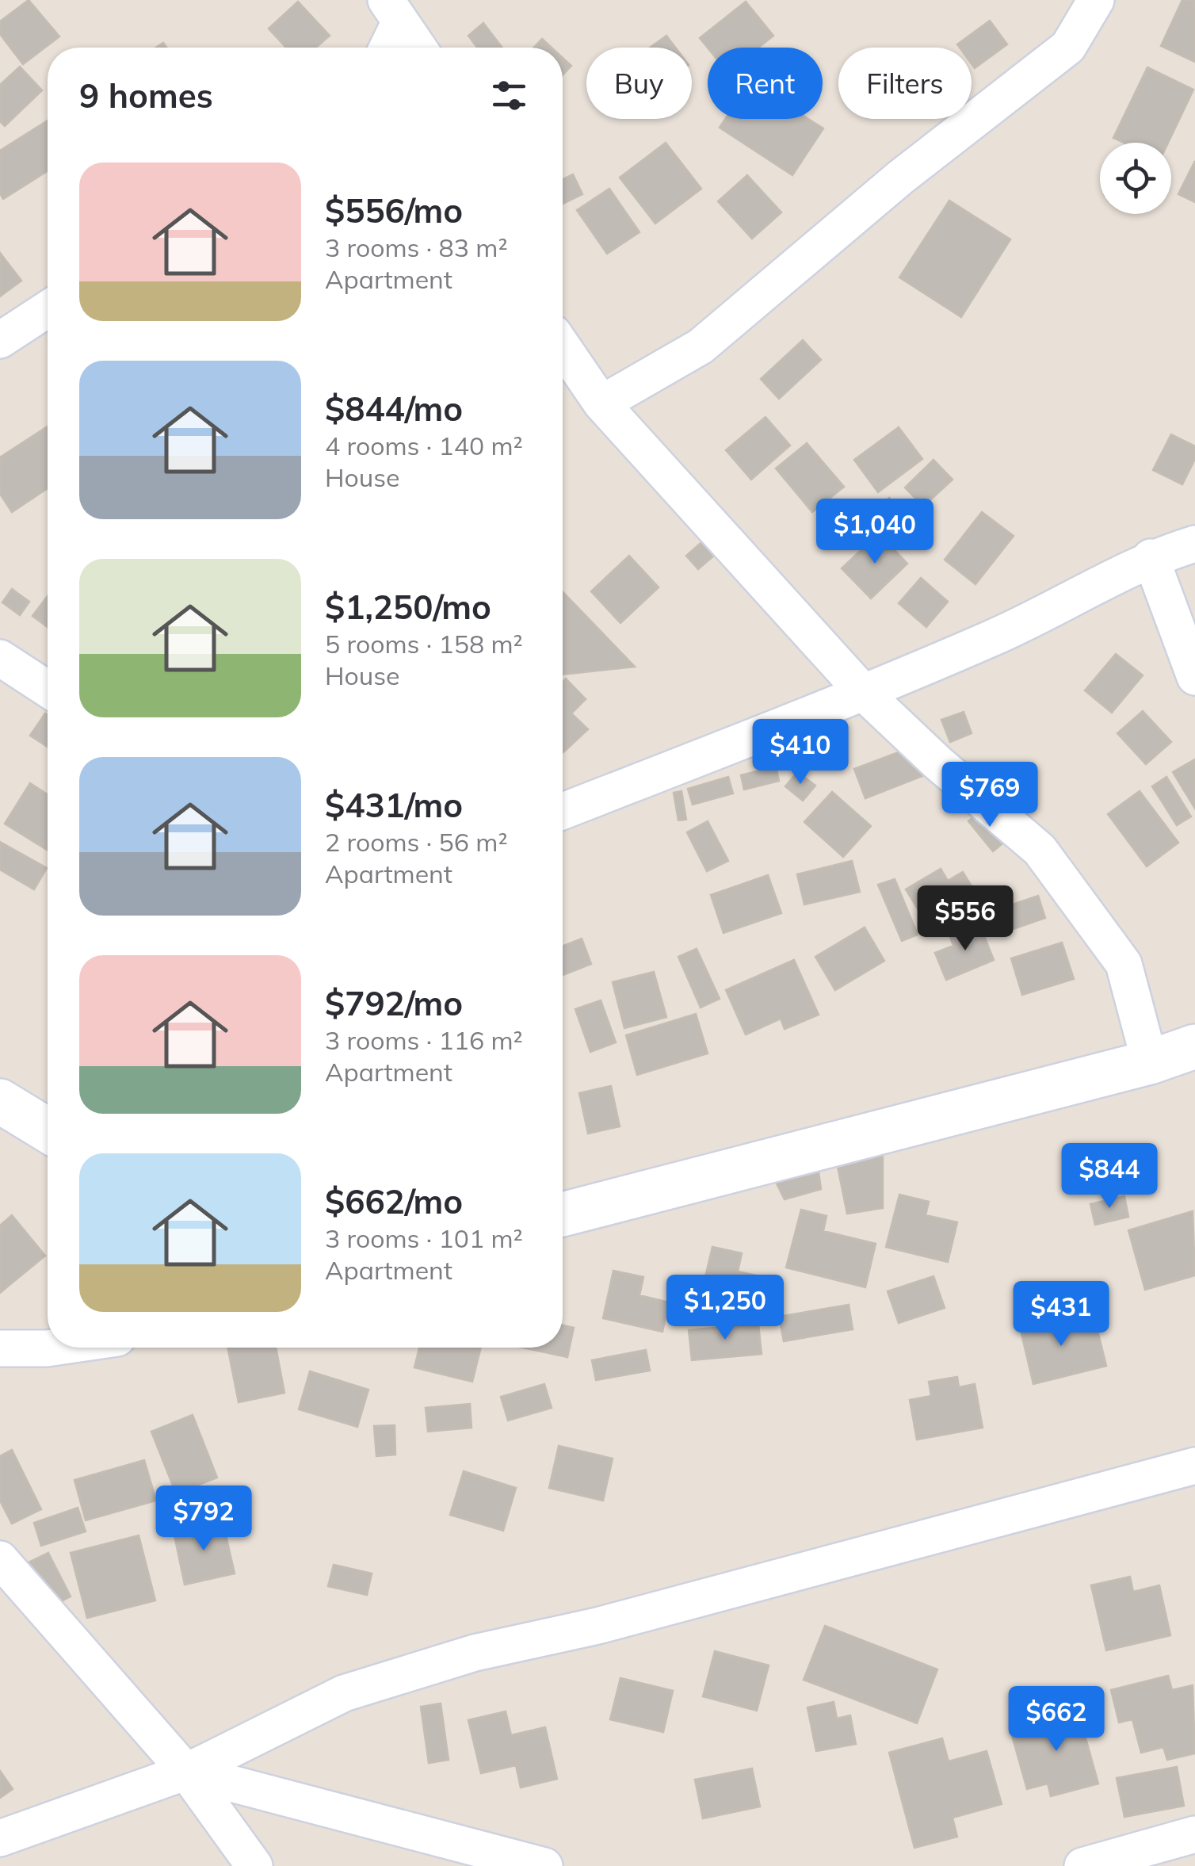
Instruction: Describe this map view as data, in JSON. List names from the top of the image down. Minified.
{"page":{"chip":["Buy","Rent","Filters"],"heading":"9 homes","list":[{"name":"$556/mo","note":"3 rooms · 83 m² · Apartment"},{"name":"$844/mo","note":"4 rooms · 140 m² · House"},{"name":"$1,250/mo","note":"5 rooms · 158 m² · House"},{"name":"$431/mo","note":"2 rooms · 56 m² · Apartment"},{"name":"$792/mo","note":"3 rooms · 116 m² · Apartment"},{"name":"$662/mo","note":"3 rooms · 101 m² · Apartment"}],"price":["$1,040","$410","$769","$556","$844","$1,250","$431","$792","$662"]}}
